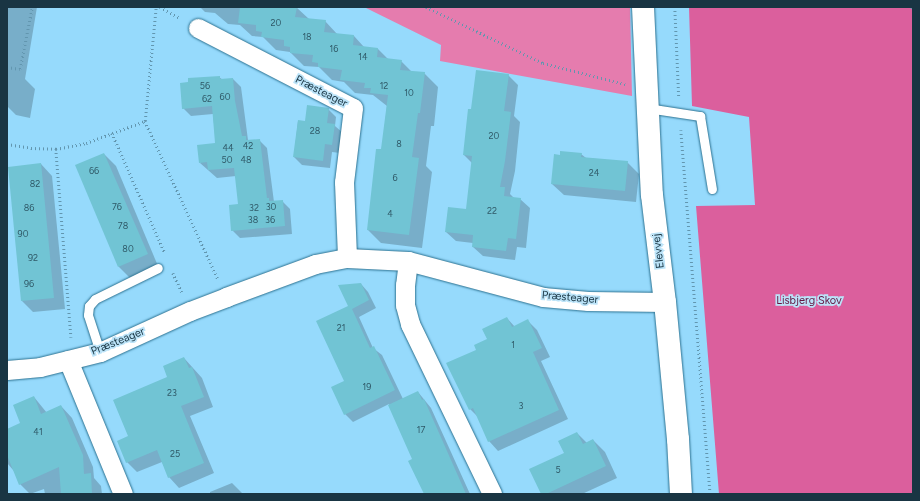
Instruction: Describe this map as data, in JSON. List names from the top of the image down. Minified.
{"streets":{"street":["Præsteager","Elevvej"]},"crossings":[["Præsteager","Elevvej"]],"parks":["Lisbjerg Skov"],"house_numbers":["20","18","16","14","56","12","10","60","62","28","20","8","42","44","50","48","66","24","6","82","76","30","86","32","22","4","38","36","78","90","80","92","96","21","1","19","23","3","17","41","25","5"]}
